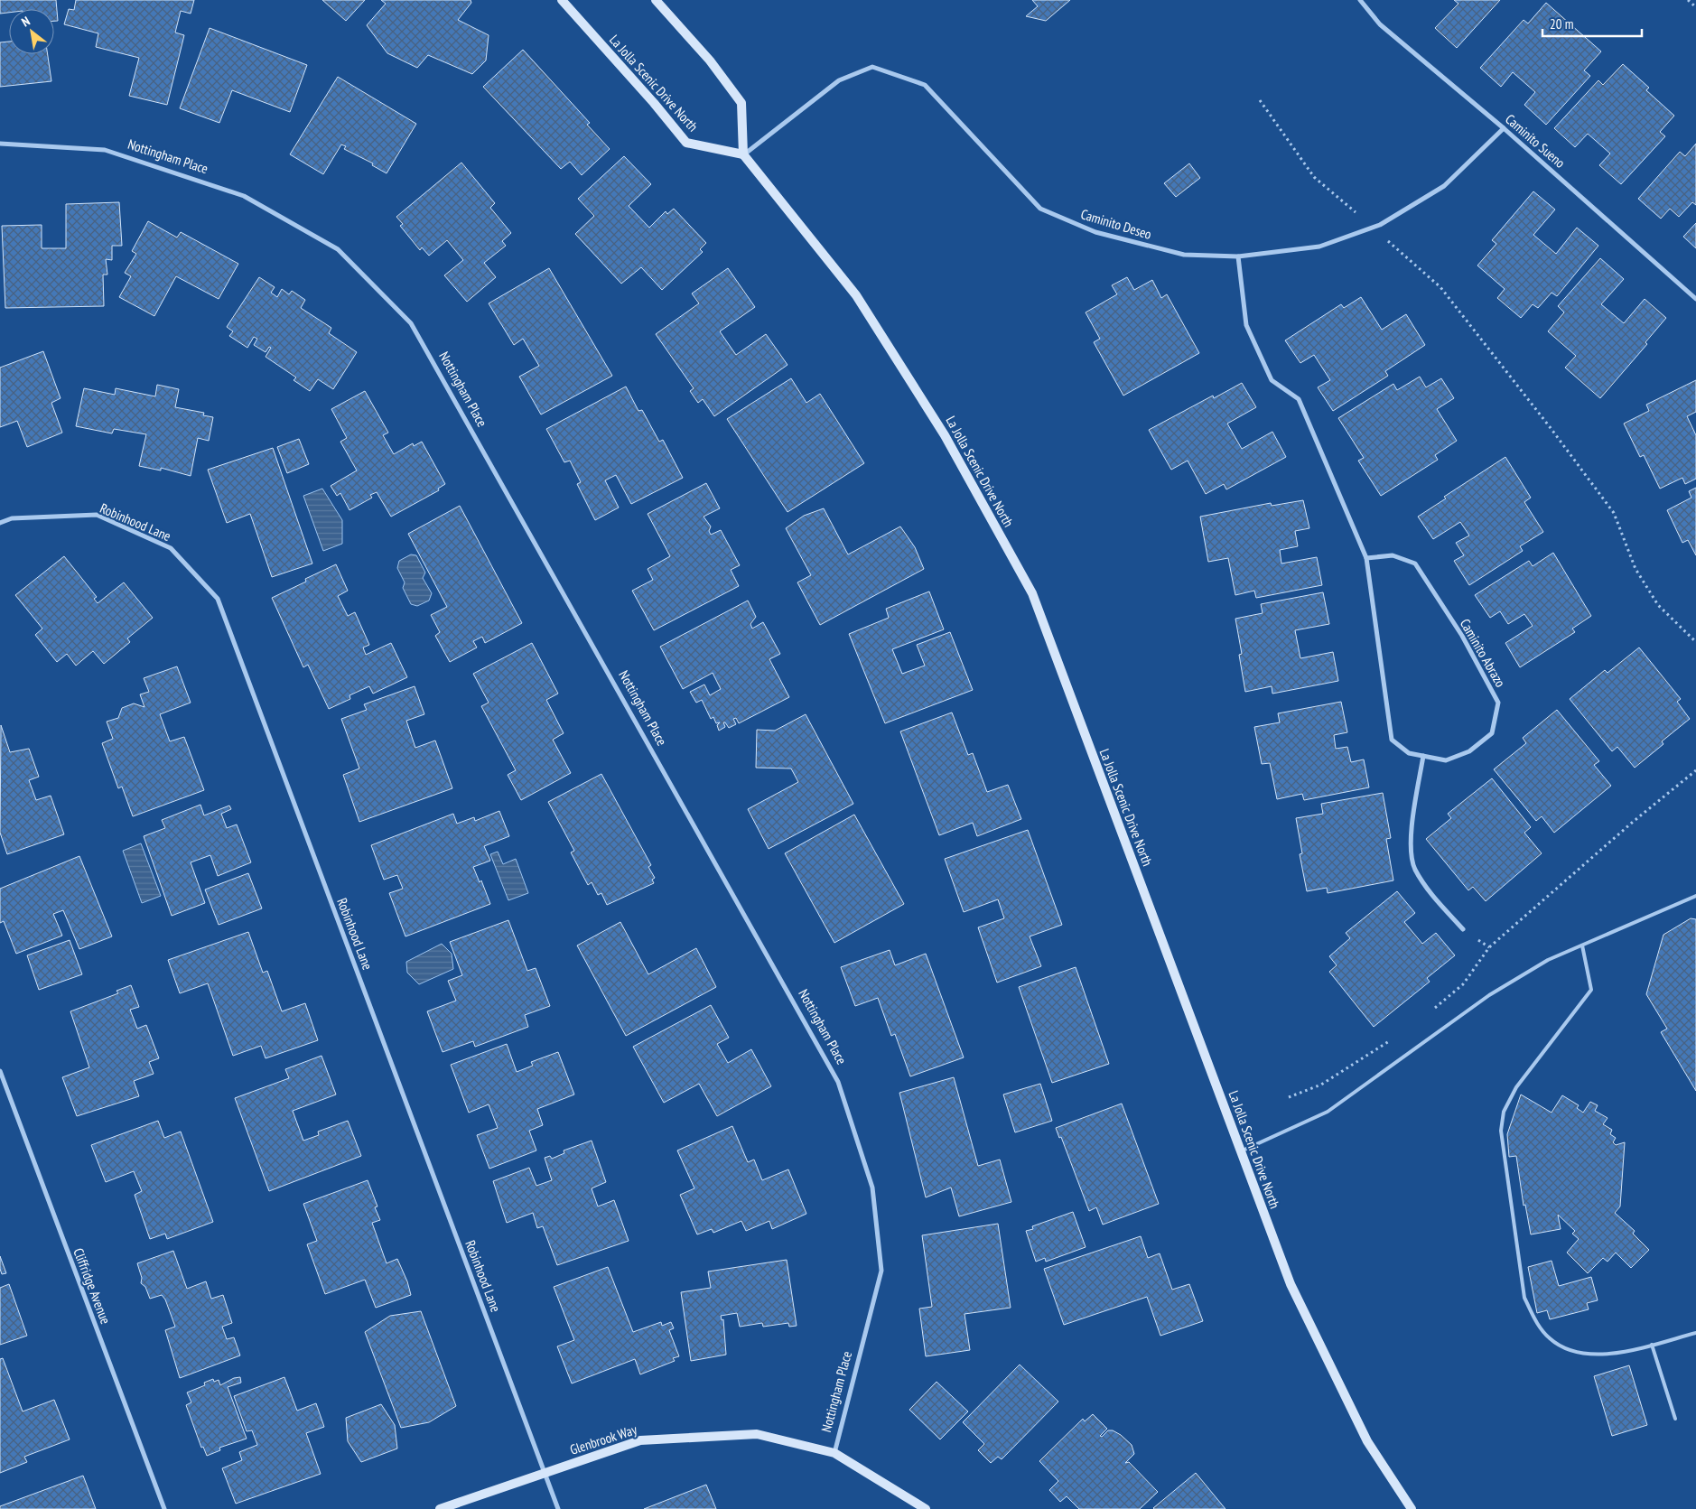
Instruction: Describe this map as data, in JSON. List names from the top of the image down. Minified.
{"streets":{"main road":["La Jolla Scenic Drive North","Nottingham Place","Glenbrook Way"],"street":["Caminito Sueno","Caminito Deseo","Robinhood Lane","Caminito Abrazo","Cliffridge Avenue"]},"crossings":[["La Jolla Scenic Drive North","Caminito Deseo"],["Caminito Sueno","Caminito Deseo"],["Nottingham Place","Glenbrook Way"],["Caminito Deseo","Caminito Abrazo"],["Robinhood Lane","Glenbrook Way"]],"scale_bar":"20 m","north":"top left"}
